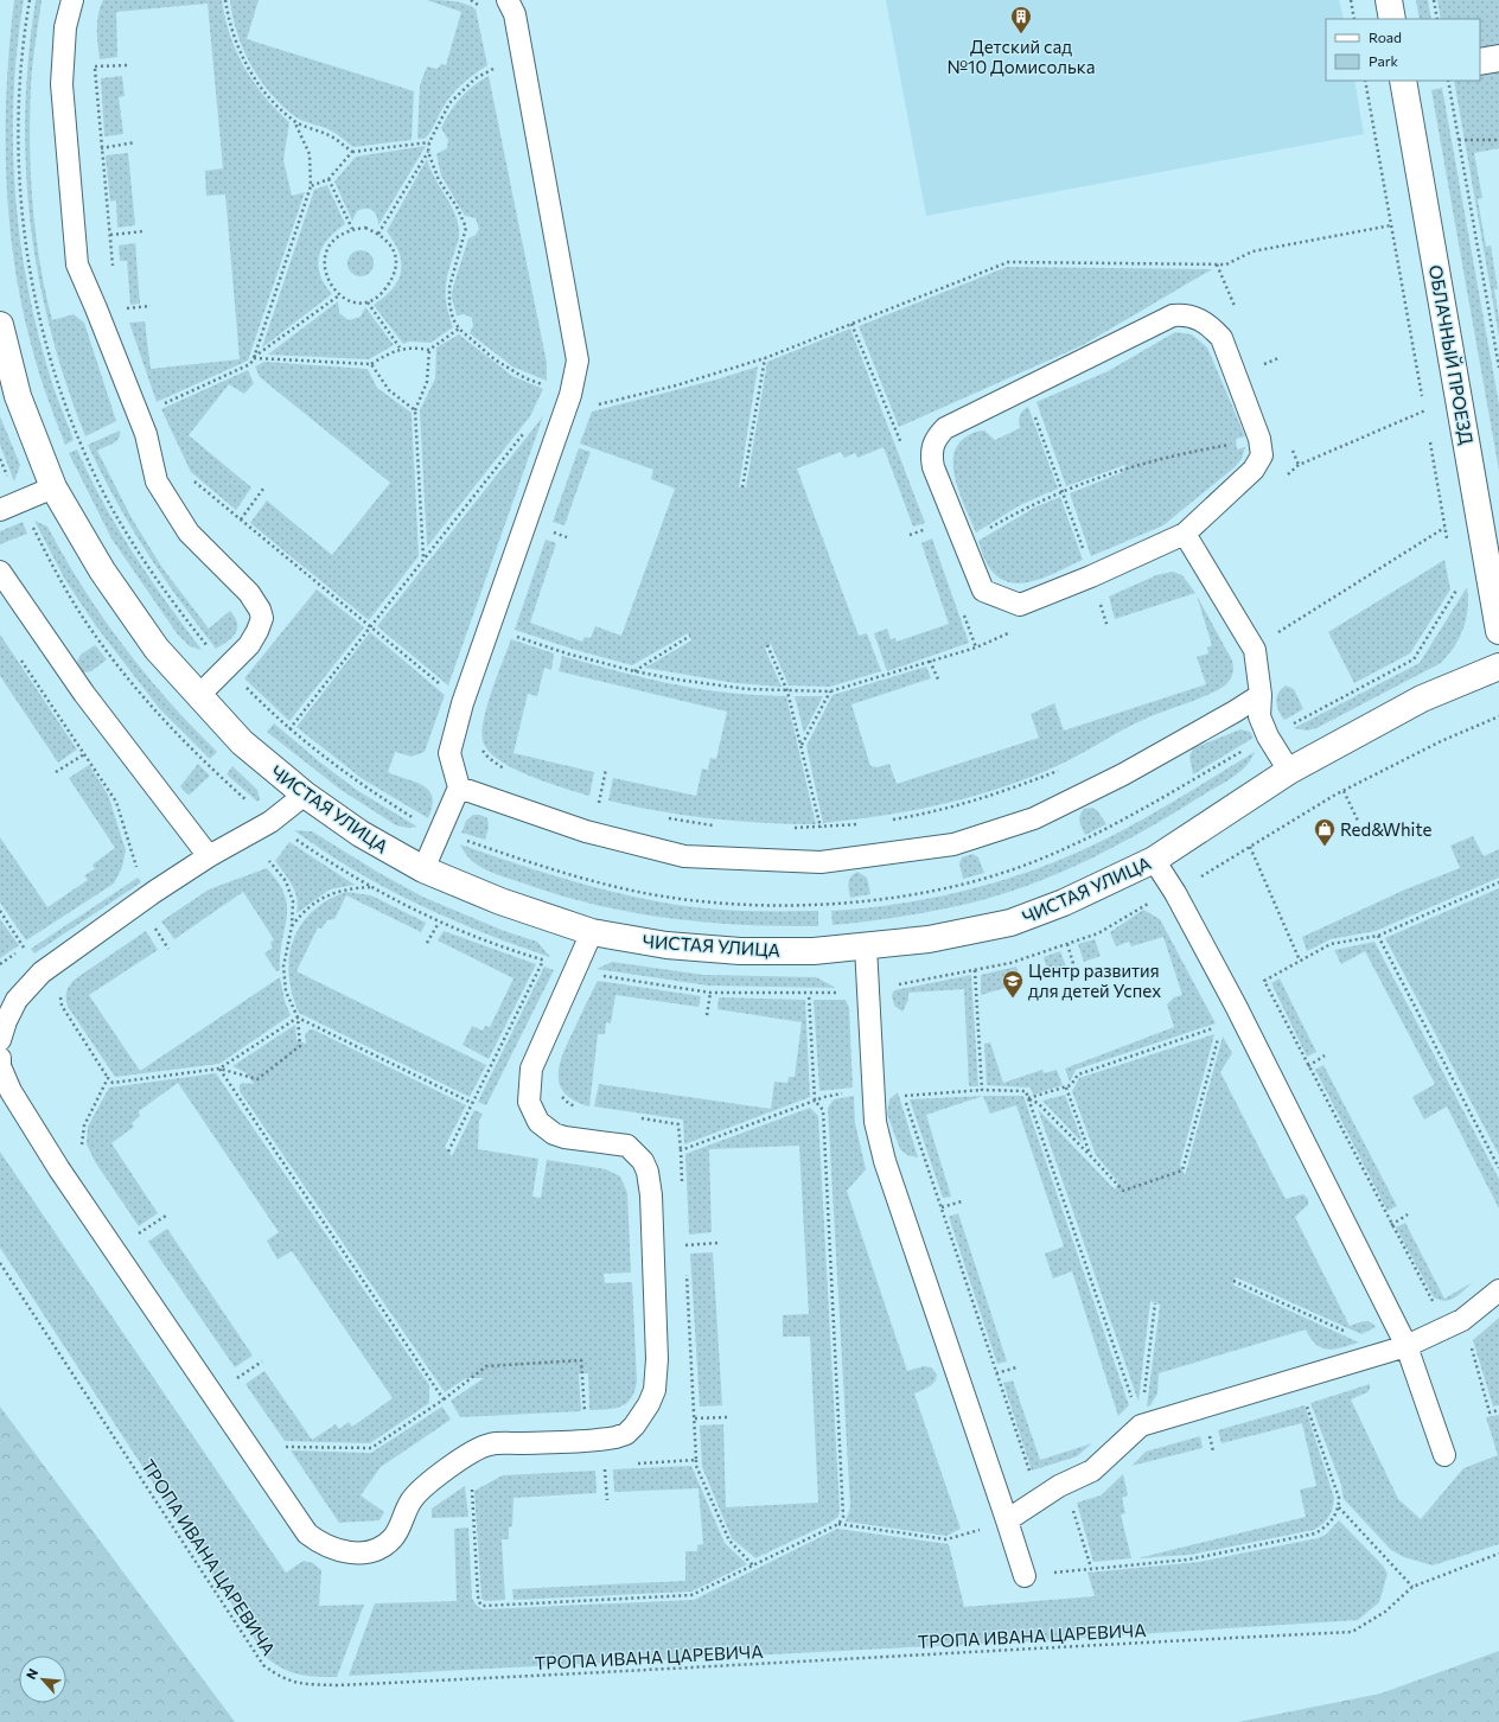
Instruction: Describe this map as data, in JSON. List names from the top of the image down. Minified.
{"streets":{"street":["ОБЛАЧНЫЙ ПРОЕЗД","ЧИСТАЯ УЛИЦА"],"path":["ТРОПА ИВАНА ЦАРЕВИЧА"]},"places":{"building":["Детский сад №10 Домисолька"],"shop":["Red&White"],"school or university":["Центр развития для детей Успех"]},"legend":["Road","Park"],"north":"top left"}
